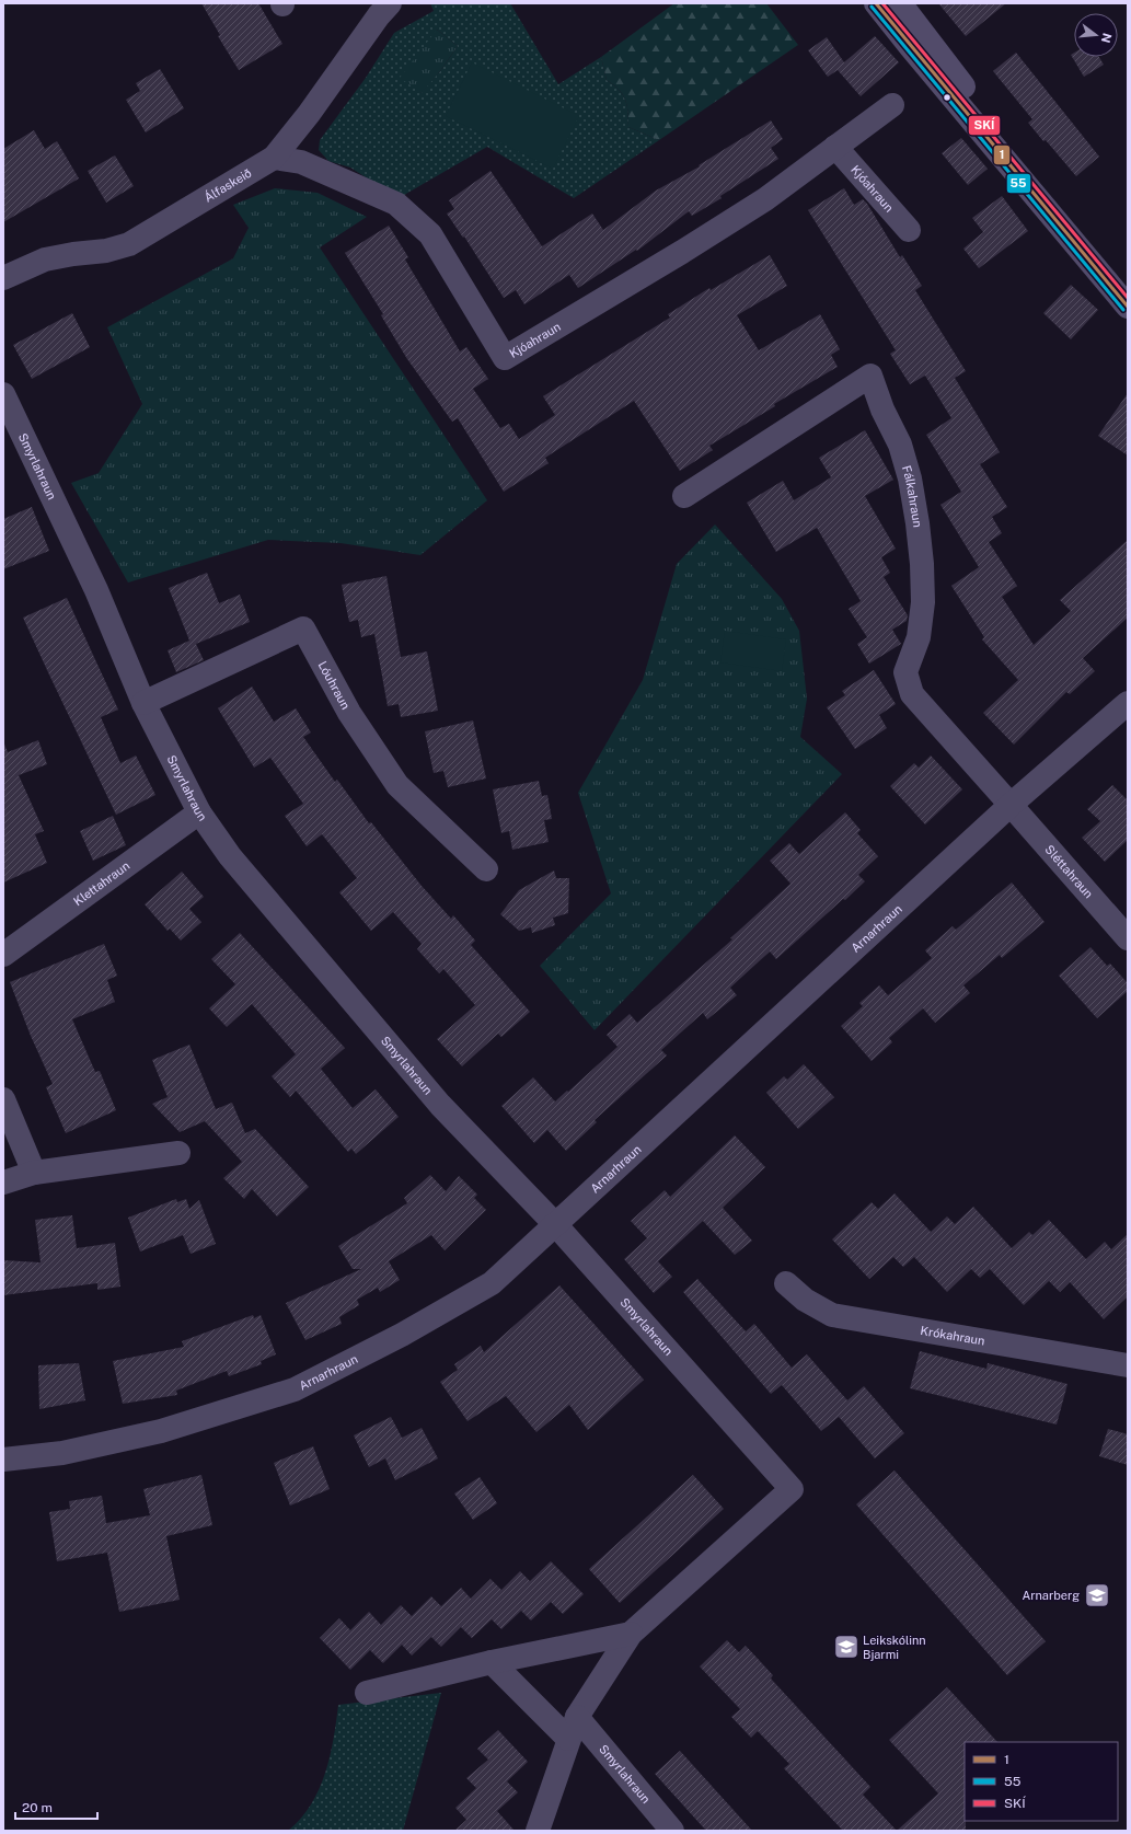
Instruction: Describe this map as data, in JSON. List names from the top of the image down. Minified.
{"streets":{"street":["Álfaskeið","Kjóahraun","Smyrlahraun","Fálkahraun","Lóuhraun","Sléttahraun","Klettahraun","Arnarhraun","Krókahraun"]},"crossings":[["Álfaskeið","Kjóahraun"],["Smyrlahraun","Lóuhraun"],["Smyrlahraun","Klettahraun"],["Smyrlahraun","Arnarhraun"],["Fálkahraun","Sléttahraun"],["Fálkahraun","Arnarhraun"],["Sléttahraun","Arnarhraun"]],"places":{"school or university":["Arnarberg","Leikskólinn Bjarmi"]},"lines":["transit line 1","transit line SKÍ","transit line 55"],"legend":["1","55","SKÍ"],"scale_bar":"20 m","north":"right"}
